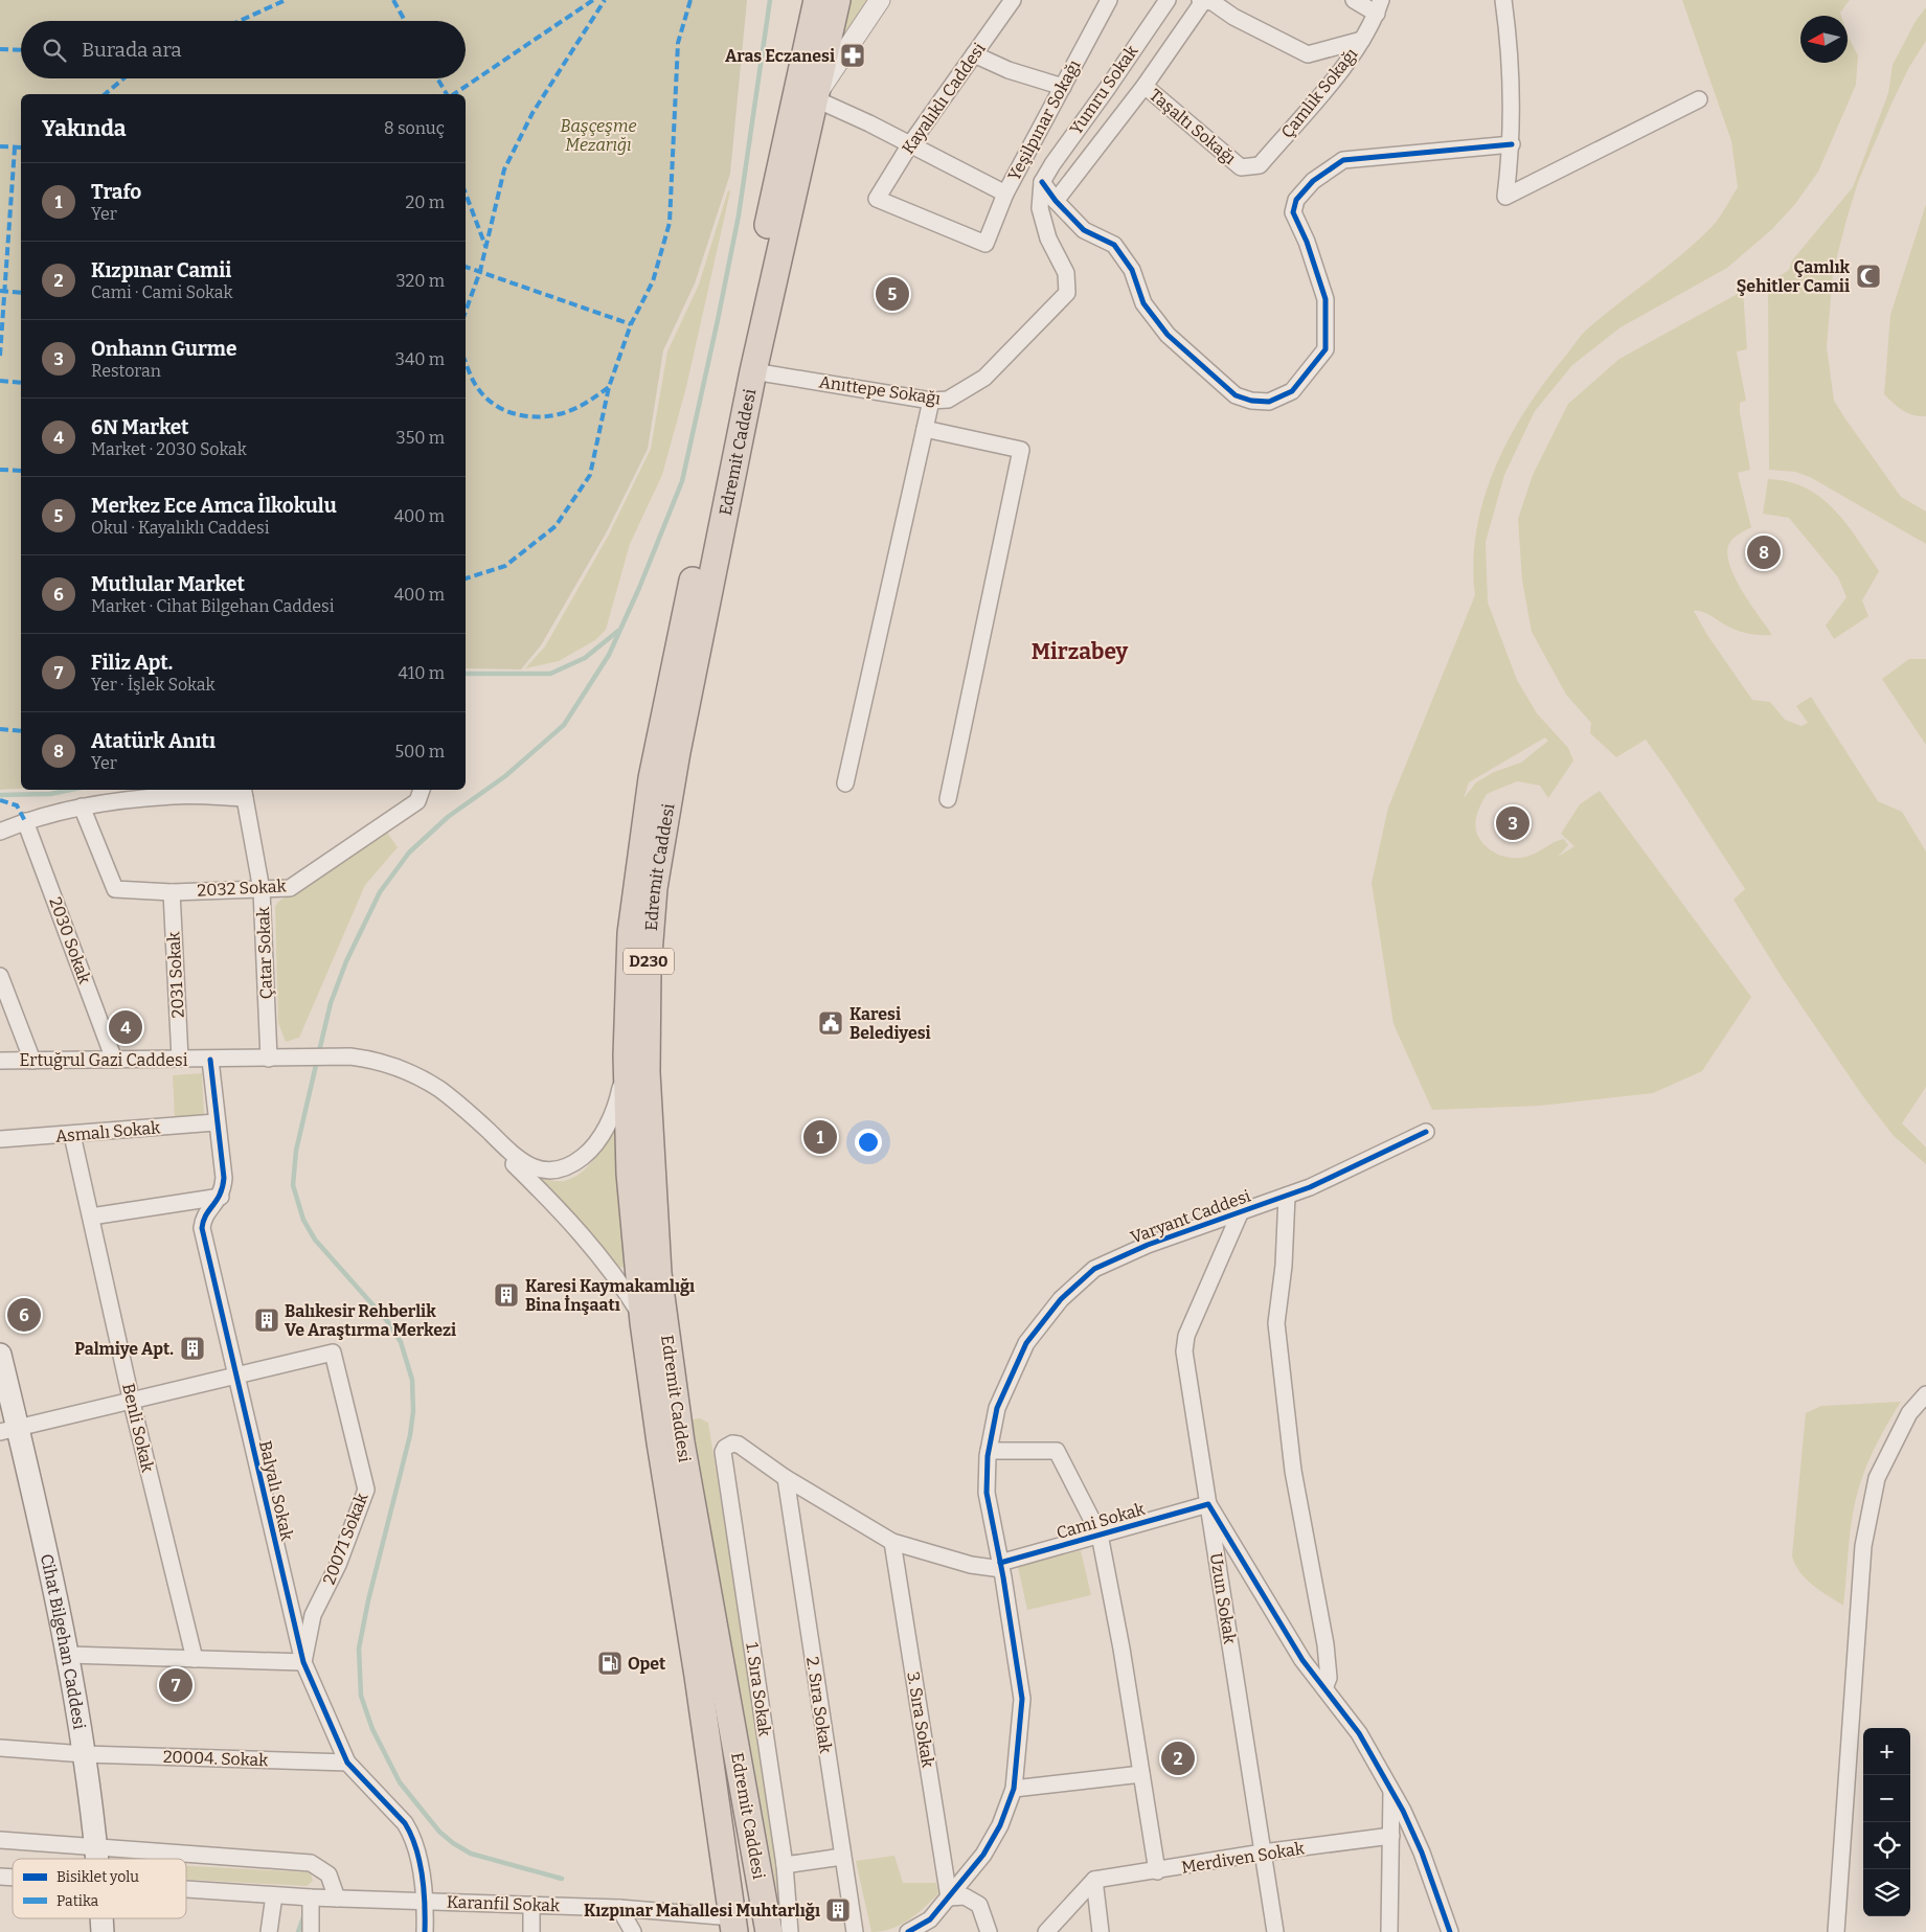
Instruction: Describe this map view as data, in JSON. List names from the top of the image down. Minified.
{"streets":{"highway":["Edremit Caddesi","D230"],"main road":["Cihat Bilgehan Caddesi"],"street":["Yumru Sokak","Çamlık Sokağı","Kayalıklı Caddesi","Yeşilpınar Sokağı","Taşaltı Sokağı","Anıttepe Sokağı","2032 Sokak","2030 Sokak","Çatar Sokak","2031 Sokak","Ertuğrul Gazi Caddesi","Asmalı Sokak","Varyant Caddesi","Benli Sokak","Balyalı Sokak","Cami Sokak","20071 Sokak","Uzun Sokak","1. Sıra Sokak","2. Sıra Sokak","3. Sıra Sokak","20004. Sokak","Merdiven Sokak","Karanfil Sokak"]},"crossings":[["Yumru Sokak","Anıttepe Sokağı"],["Çamlık Sokağı","Taşaltı Sokağı"],["Kayalıklı Caddesi","Yeşilpınar Sokağı"],["Anıttepe Sokağı","Edremit Caddesi"],["Edremit Caddesi","Karanfil Sokak"],["2032 Sokak","Çatar Sokak"],["2032 Sokak","2031 Sokak"],["2030 Sokak","Ertuğrul Gazi Caddesi"],["Çatar Sokak","Ertuğrul Gazi Caddesi"],["2031 Sokak","Ertuğrul Gazi Caddesi"],["Asmalı Sokak","Benli Sokak"],["Varyant Caddesi","Cami Sokak"],["Varyant Caddesi","Uzun Sokak"],["Varyant Caddesi","3. Sıra Sokak"],["Balyalı Sokak","20071 Sokak"],["Balyalı Sokak","20004. Sokak"],["Balyalı Sokak","Karanfil Sokak"],["Cami Sokak","Uzun Sokak"],["Cami Sokak","Merdiven Sokak"],["Uzun Sokak","Merdiven Sokak"],["Cihat Bilgehan Caddesi","20004. Sokak"],["1. Sıra Sokak","2. Sıra Sokak"]],"districts":["Mirzabey"],"parks":["Başçeşme Mezarığı"],"places":{"pharmacy":["Aras Eczanesi"],"mosque":["Çamlık Şehitler Camii"],"public building":["Karesi Belediyesi"],"building":["Karesi Kaymakamlığı Bina İnşaatı","Balıkesir Rehberlik Ve Araştırma Merkezi","Palmiye Apt.","Kızpınar Mahallesi Muhtarlığı"],"fuel station":["Opet"]},"legend":["Bisiklet yolu","Patika"],"north":"left","page":{"search":"Burada ara","heading":["Yakında","8 sonuç"],"list":[{"mark":"1","name":"Trafo","note":"Yer","value":"20 m"},{"mark":"2","name":"Kızpınar Camii","note":"Cami · Cami Sokak","value":"320 m"},{"mark":"3","name":"Onhann Gurme","note":"Restoran","value":"340 m"},{"mark":"4","name":"6N Market","note":"Market · 2030 Sokak","value":"350 m"},{"mark":"5","name":"Merkez Ece Amca İlkokulu","note":"Okul · Kayalıklı Caddesi","value":"400 m"},{"mark":"6","name":"Mutlular Market","note":"Market · Cihat Bilgehan Caddesi","value":"400 m"},{"mark":"7","name":"Filiz Apt.","note":"Yer · İşlek Sokak","value":"410 m"},{"mark":"8","name":"Atatürk Anıtı","note":"Yer","value":"500 m"}],"pins":["5","8","3","4","1","6","7","2"],"map_buttons":["+","−"]}}
